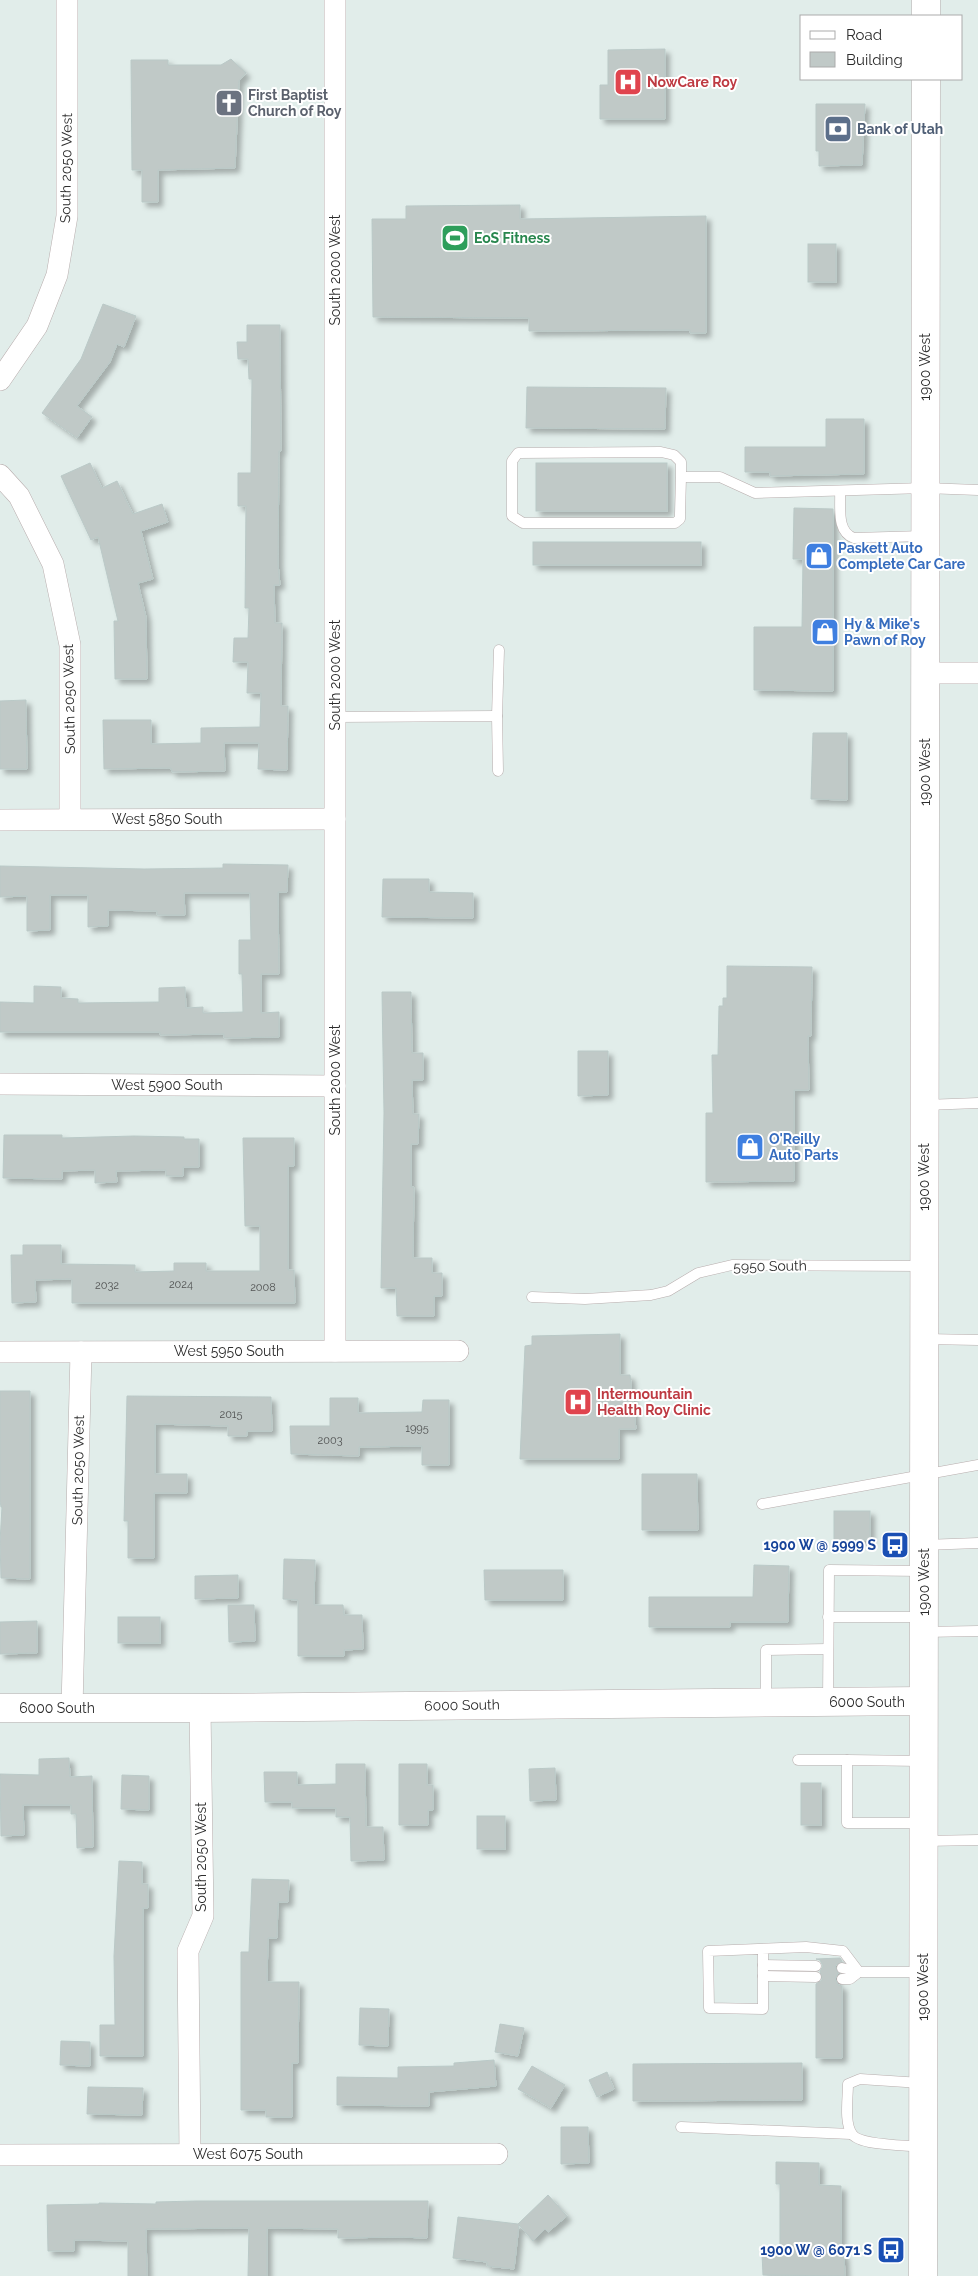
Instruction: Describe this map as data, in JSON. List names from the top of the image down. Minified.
{"streets":{"main road":["1900 West","6000 South"],"street":["South 2050 West","South 2000 West","West 5850 South","West 5900 South","West 5950 South","West 6075 South"],"lane":["5950 South"]},"crossings":[["South 2050 West","West 5850 South"],["South 2050 West","West 5950 South"],["South 2050 West","6000 South"],["South 2050 West","West 6075 South"],["South 2000 West","West 5850 South"],["South 2000 West","West 5900 South"],["South 2000 West","West 5950 South"],["1900 West","5950 South"],["1900 West","6000 South"]],"places":{"hospital":["NowCare Roy","Intermountain Health Roy Clinic"],"church":["First Baptist Church of Roy"],"bank":["Bank of Utah"],"sports":["EoS Fitness"],"shop":["Paskett Auto Complete Car Care","Hy & Mike's Pawn of Roy","O'Reilly Auto Parts"],"bus stop":["1900 W @ 5999 S","1900 W @ 6071 S"]},"house_numbers":["2024","2032","2008","2015","1995","2003"],"legend":["Road","Building"]}
